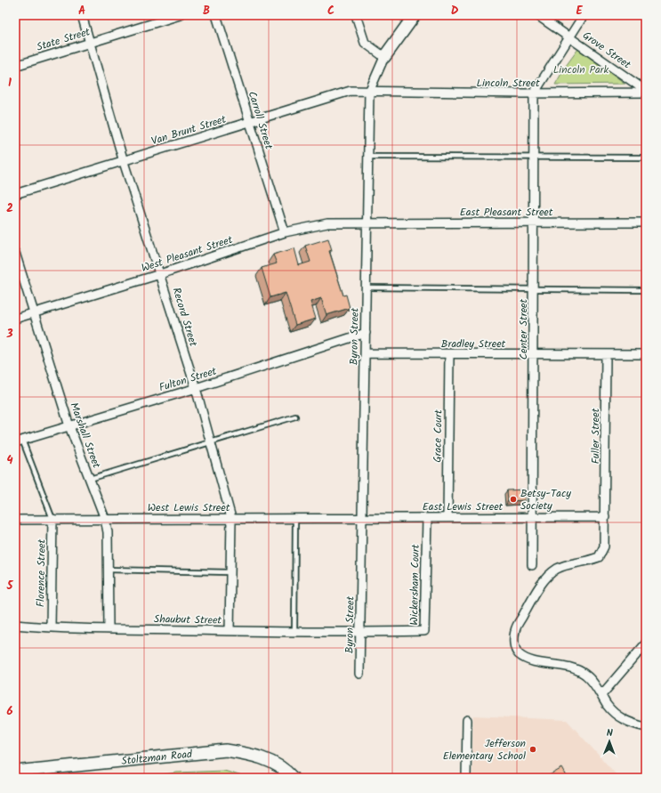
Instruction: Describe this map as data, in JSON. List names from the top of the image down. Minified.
{"streets":{"street":["State Street","Grove Street","Lincoln Street","Carroll Street","Van Brunt Street","East Pleasant Street","West Pleasant Street","Record Street","Center Street","Byron Street","Bradley Street","Fulton Street","Marshall Street","Grace Court","Fuller Street","East Lewis Street","West Lewis Street","Florence Street","Wickersham Court","Shaubut Street","Stoltzman Road"]},"crossings":[["State Street","Record Street"],["Grove Street","Lincoln Street"],["Lincoln Street","Van Brunt Street"],["Lincoln Street","Center Street"],["Lincoln Street","Byron Street"],["Carroll Street","Van Brunt Street"],["Carroll Street","West Pleasant Street"],["Van Brunt Street","Record Street"],["Van Brunt Street","Byron Street"],["East Pleasant Street","West Pleasant Street"],["East Pleasant Street","Center Street"],["East Pleasant Street","Byron Street"],["West Pleasant Street","Record Street"],["West Pleasant Street","Byron Street"],["West Pleasant Street","Marshall Street"],["Record Street","Fulton Street"],["Record Street","West Lewis Street"],["Record Street","Shaubut Street"],["Center Street","Bradley Street"],["Center Street","East Lewis Street"],["Byron Street","Bradley Street"],["Byron Street","Fulton Street"],["Byron Street","East Lewis Street"],["Byron Street","West Lewis Street"],["Byron Street","Wickersham Court"],["Byron Street","Shaubut Street"],["Bradley Street","Grace Court"],["Bradley Street","Fuller Street"],["Fulton Street","Marshall Street"],["Marshall Street","West Lewis Street"],["Marshall Street","Shaubut Street"],["Grace Court","East Lewis Street"],["Fuller Street","East Lewis Street"],["East Lewis Street","West Lewis Street"],["East Lewis Street","Wickersham Court"],["West Lewis Street","Florence Street"],["Florence Street","Shaubut Street"],["Wickersham Court","Shaubut Street"]],"parks":["Lincoln Park"],"places":["Betsy-Tacy Society","Jefferson Elementary School"],"north":"top","grid":{"columns":["A","B","C","D","E"],"rows":["1","2","3","4","5","6"]}}
